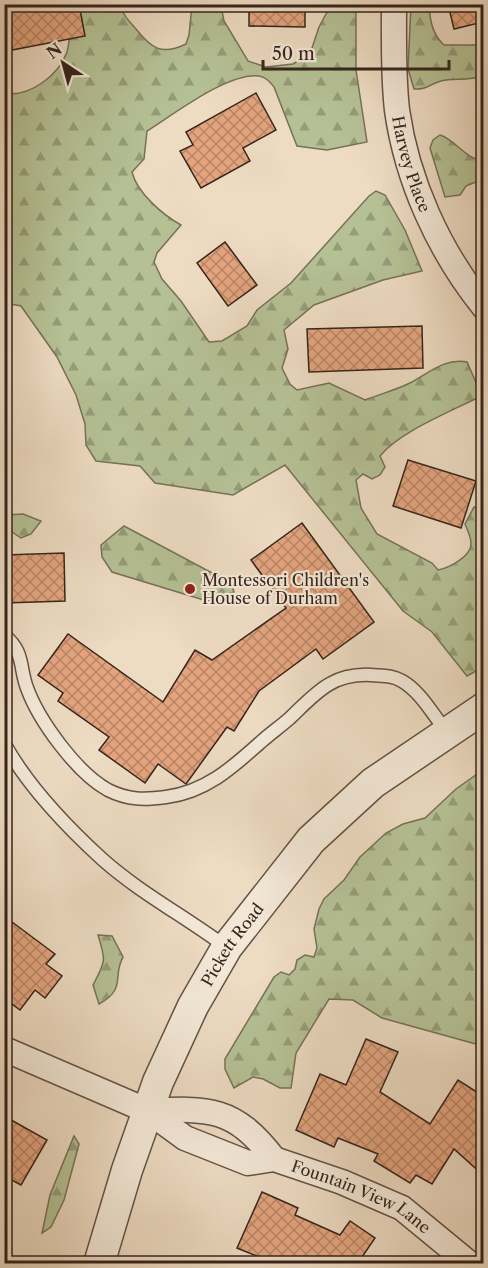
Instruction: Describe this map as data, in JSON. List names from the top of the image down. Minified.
{"streets":{"street":["Harvey Place","Pickett Road","Fountain View Lane"]},"crossings":[["Pickett Road","Fountain View Lane"]],"places":["Montessori Children's House of Durham"],"scale_bar":"50 m","north":"top left"}
